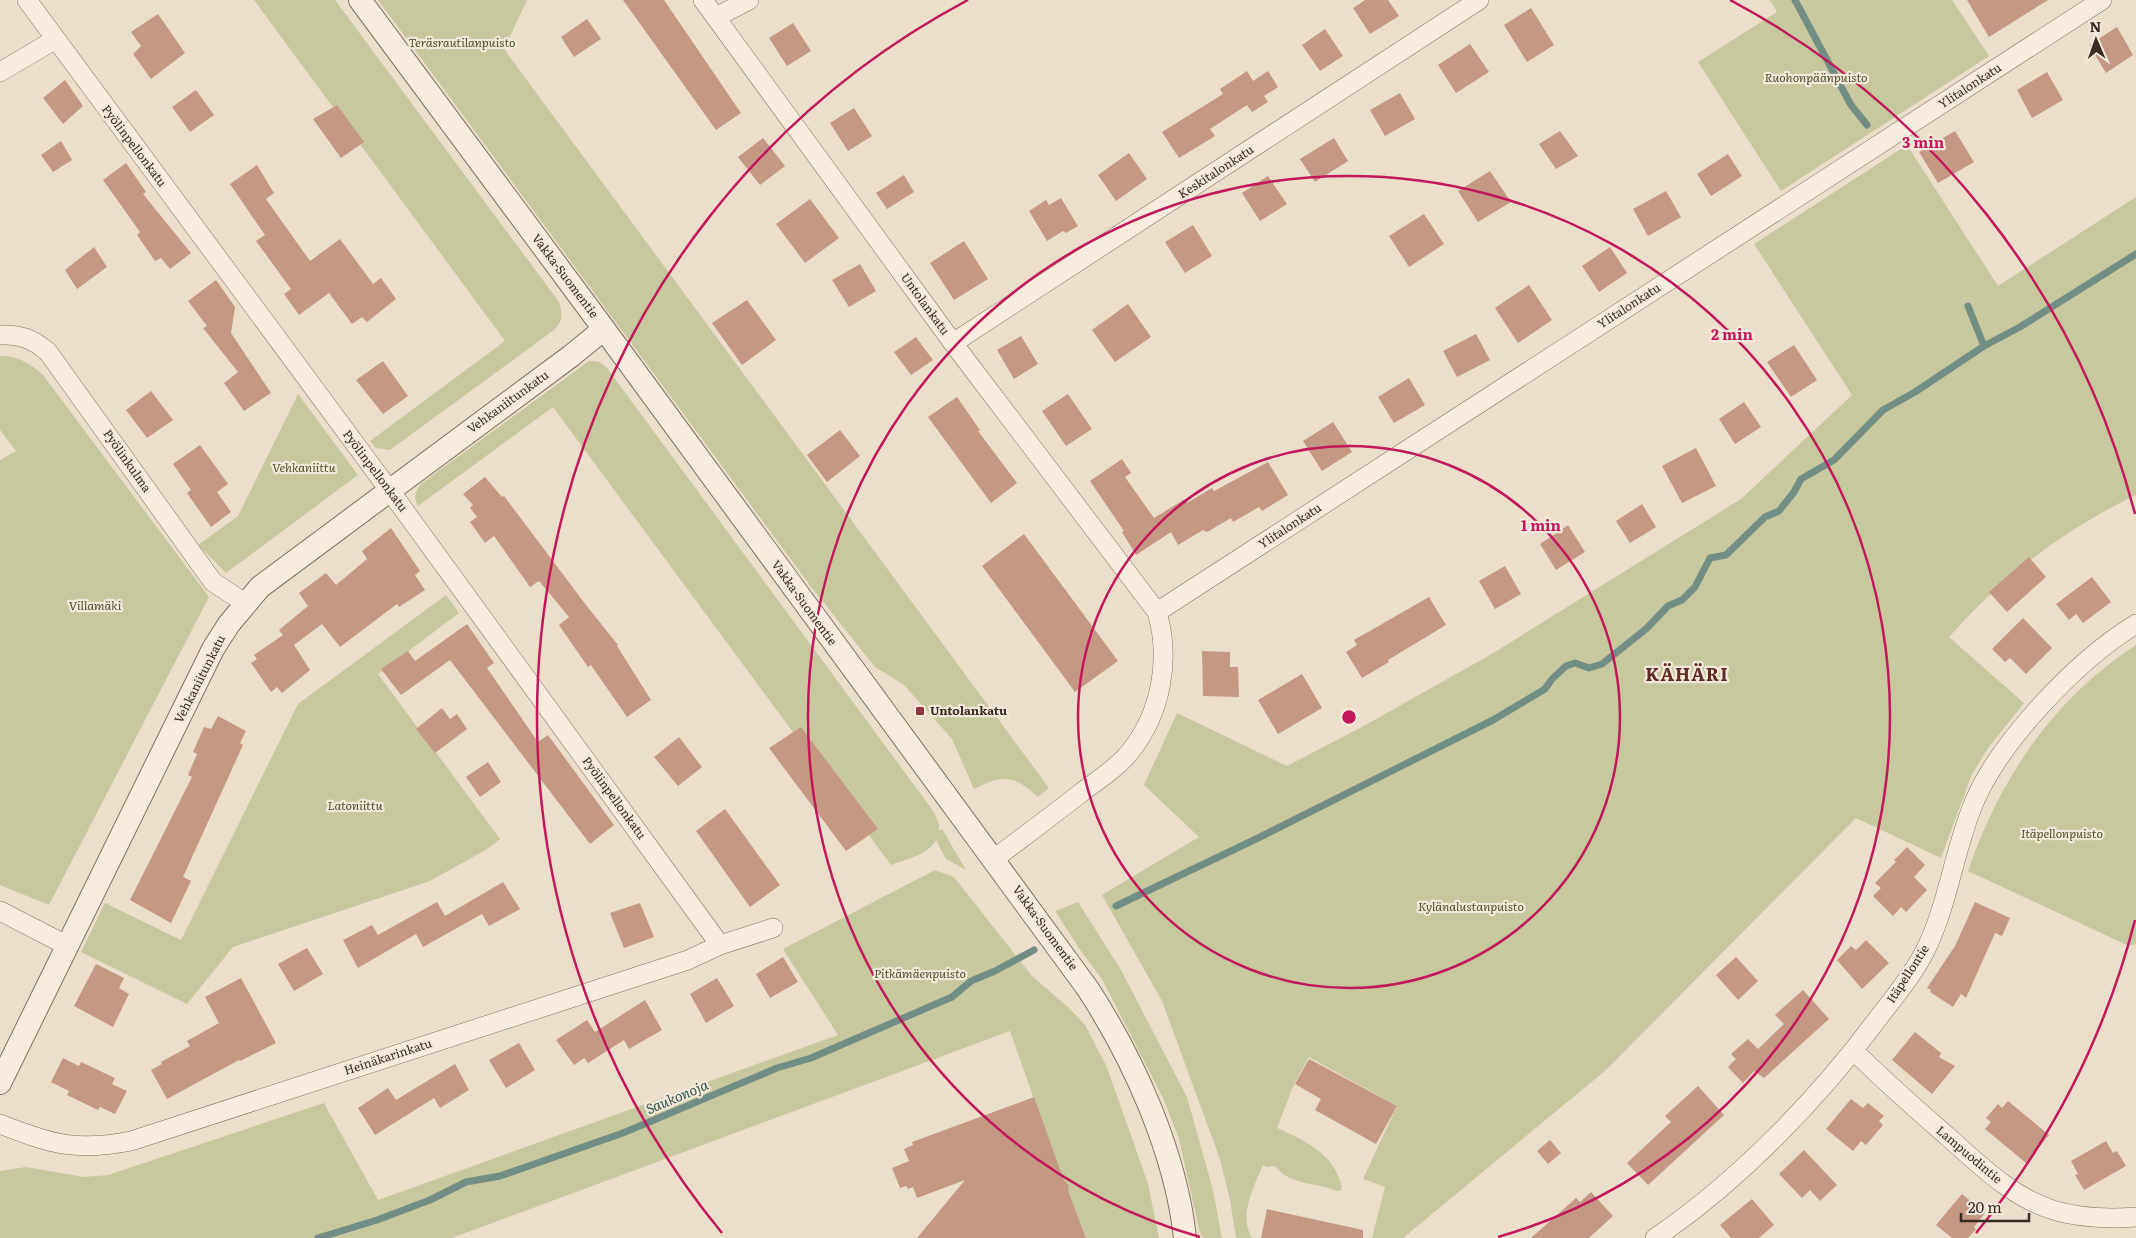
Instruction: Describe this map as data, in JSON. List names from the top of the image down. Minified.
{"streets":{"street":["Ylitalonkatu","Pyölinpellonkatu","Keskitalonkatu","Vakka-Suomentie","Untolankatu","Vehkaniitunkatu","Pyölinkulma","Itäpellontie","Heinäkarinkatu","Lampuodintie"]},"crossings":[["Ylitalonkatu","Untolankatu"],["Pyölinpellonkatu","Vehkaniitunkatu"],["Pyölinpellonkatu","Heinäkarinkatu"],["Keskitalonkatu","Untolankatu"],["Vakka-Suomentie","Untolankatu"],["Vakka-Suomentie","Vehkaniitunkatu"],["Vehkaniitunkatu","Pyölinkulma"],["Itäpellontie","Lampuodintie"]],"districts":["KÄHÄRI"],"water":["Saukonoja"],"parks":["Teräsrautilanpuisto","Ruohonpäänpuisto","Vehkaniittu","Villamäki","Latoniittu","Itäpellonpuisto","Kylänalustanpuisto","Pitkämäenpuisto"],"places":{"transit":["Untolankatu"]},"scale_bar":"20 m","north":"top","rings":["3 min","2 min","1 min"]}
